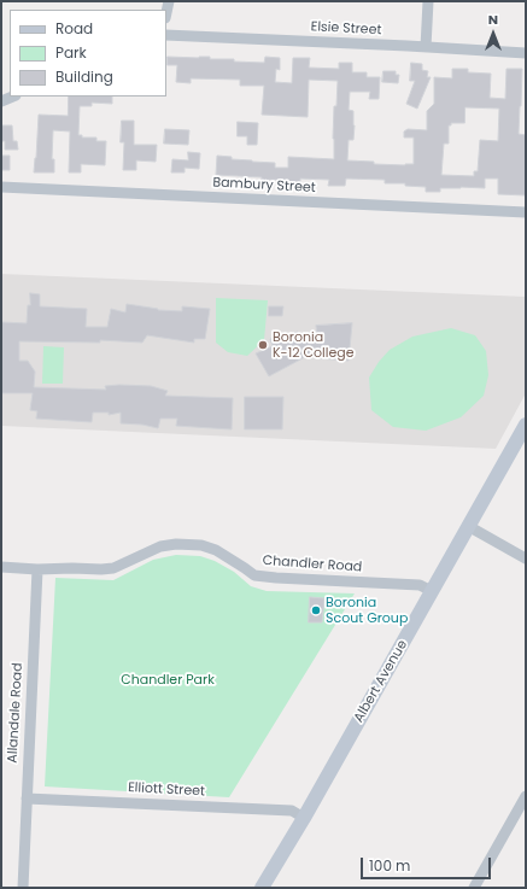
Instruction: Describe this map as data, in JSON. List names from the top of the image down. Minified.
{"streets":{"main road":["Albert Avenue"],"street":["Elsie Street","Bambury Street","Chandler Road","Allandale Road","Elliott Street"]},"crossings":[["Chandler Road","Albert Avenue"],["Chandler Road","Allandale Road"],["Albert Avenue","Elliott Street"],["Allandale Road","Elliott Street"]],"parks":["Chandler Park"],"places":["Boronia K-12 College","Boronia Scout Group"],"legend":["Road","Park","Building"],"scale_bar":"100 m","north":"top"}
